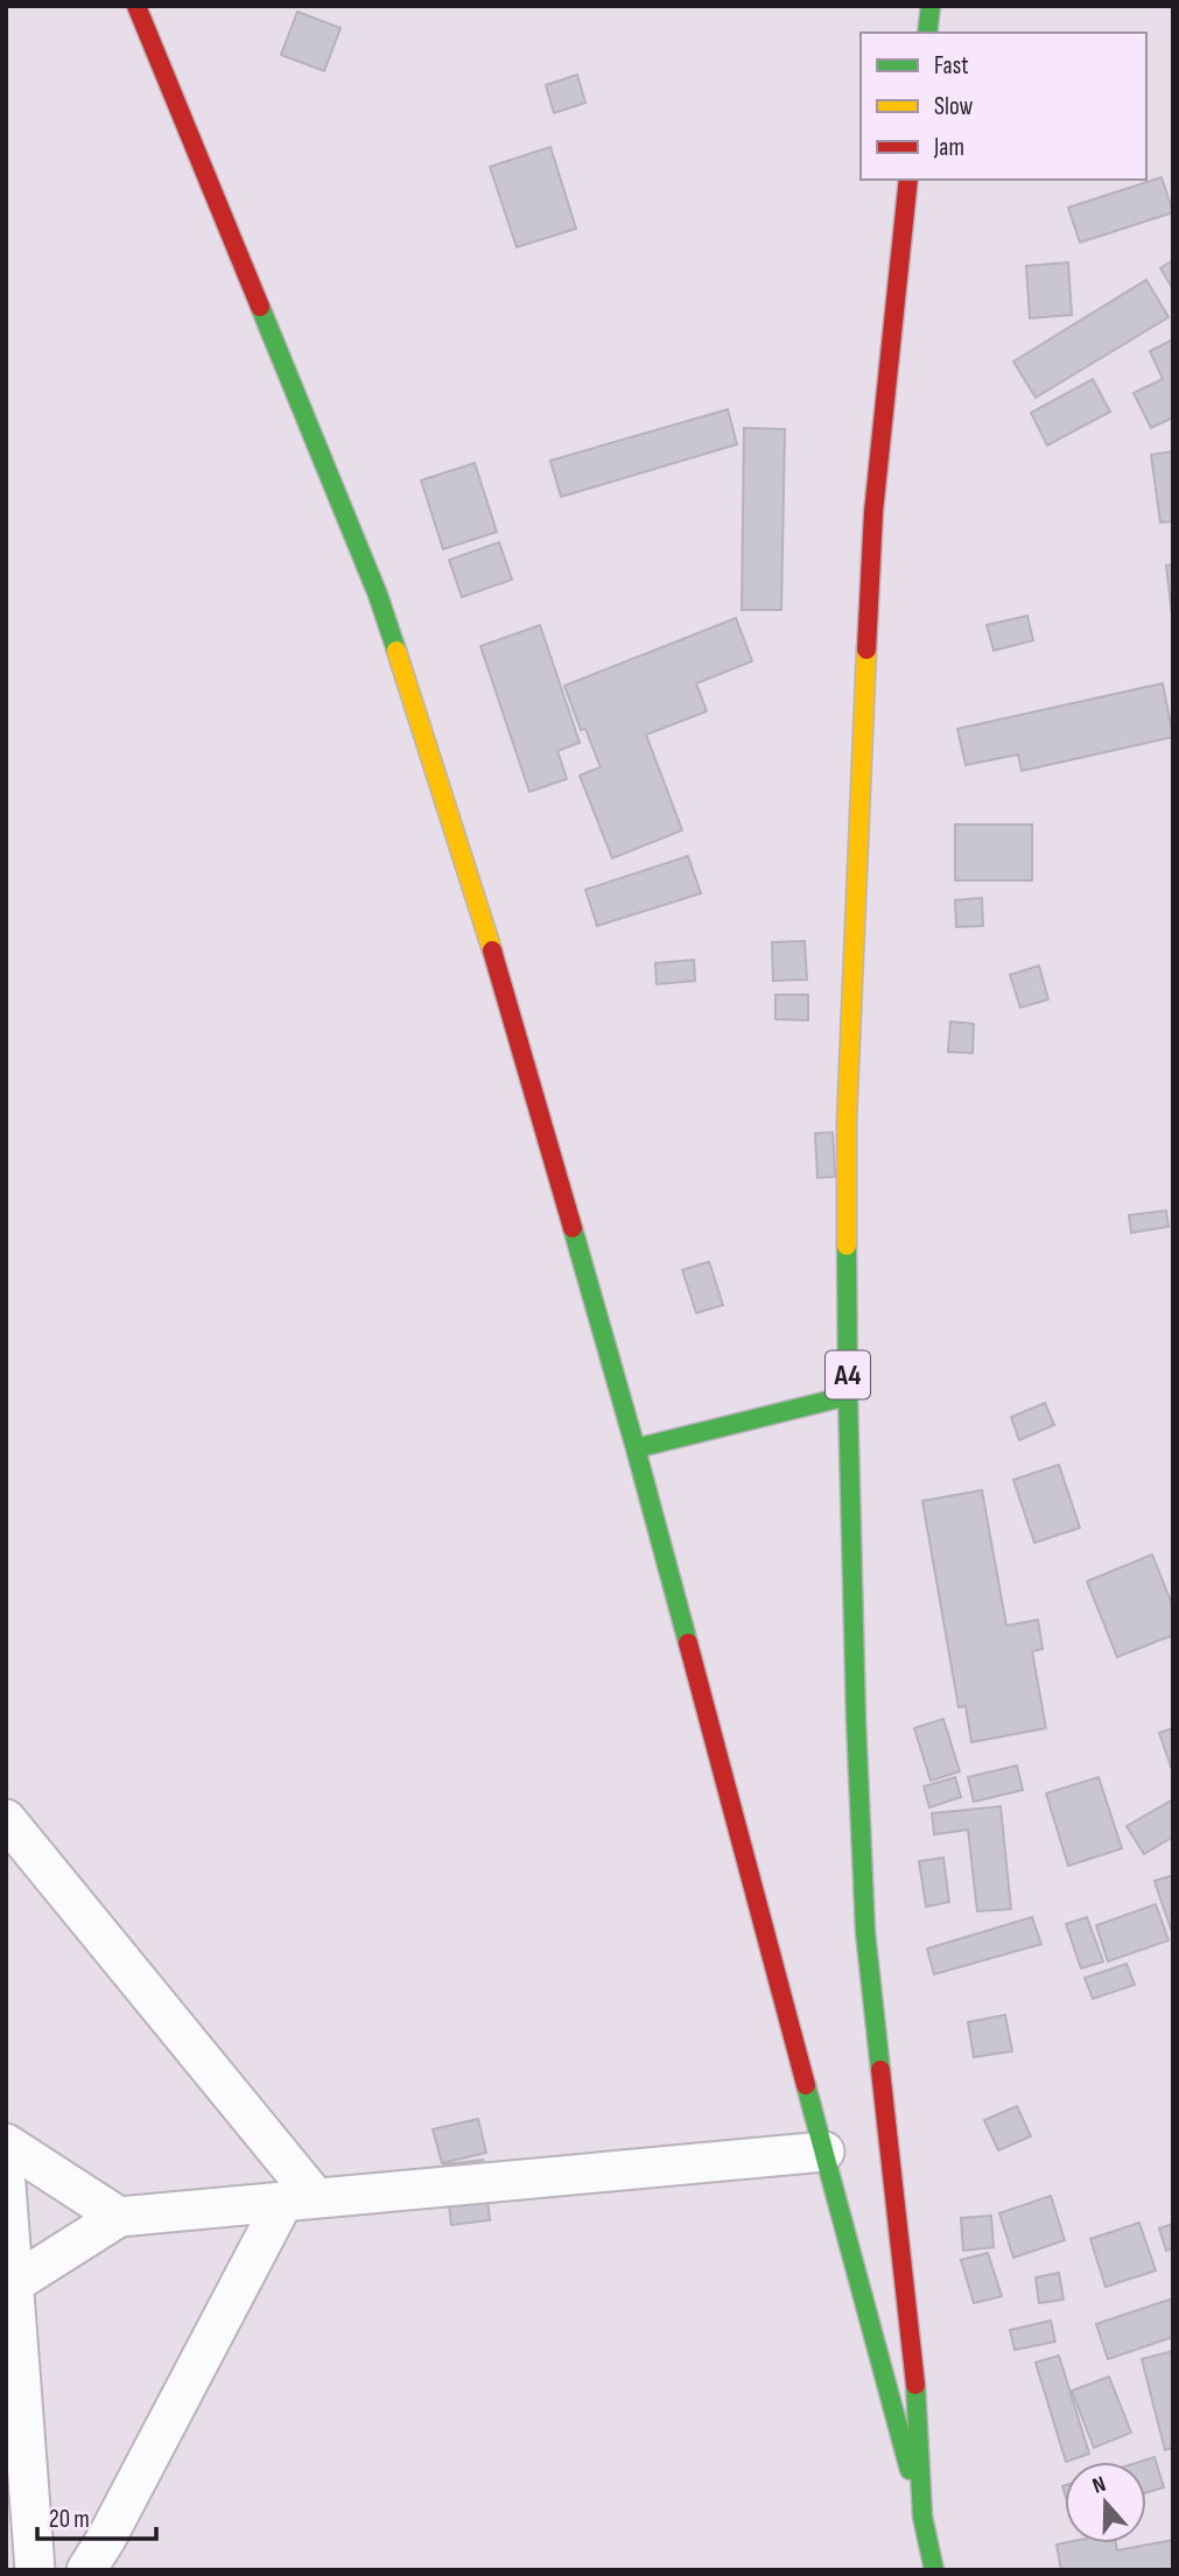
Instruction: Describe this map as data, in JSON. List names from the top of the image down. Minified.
{"streets":{"main road":["A4"]},"legend":["Fast","Slow","Jam"],"scale_bar":"20 m","north":"top"}
